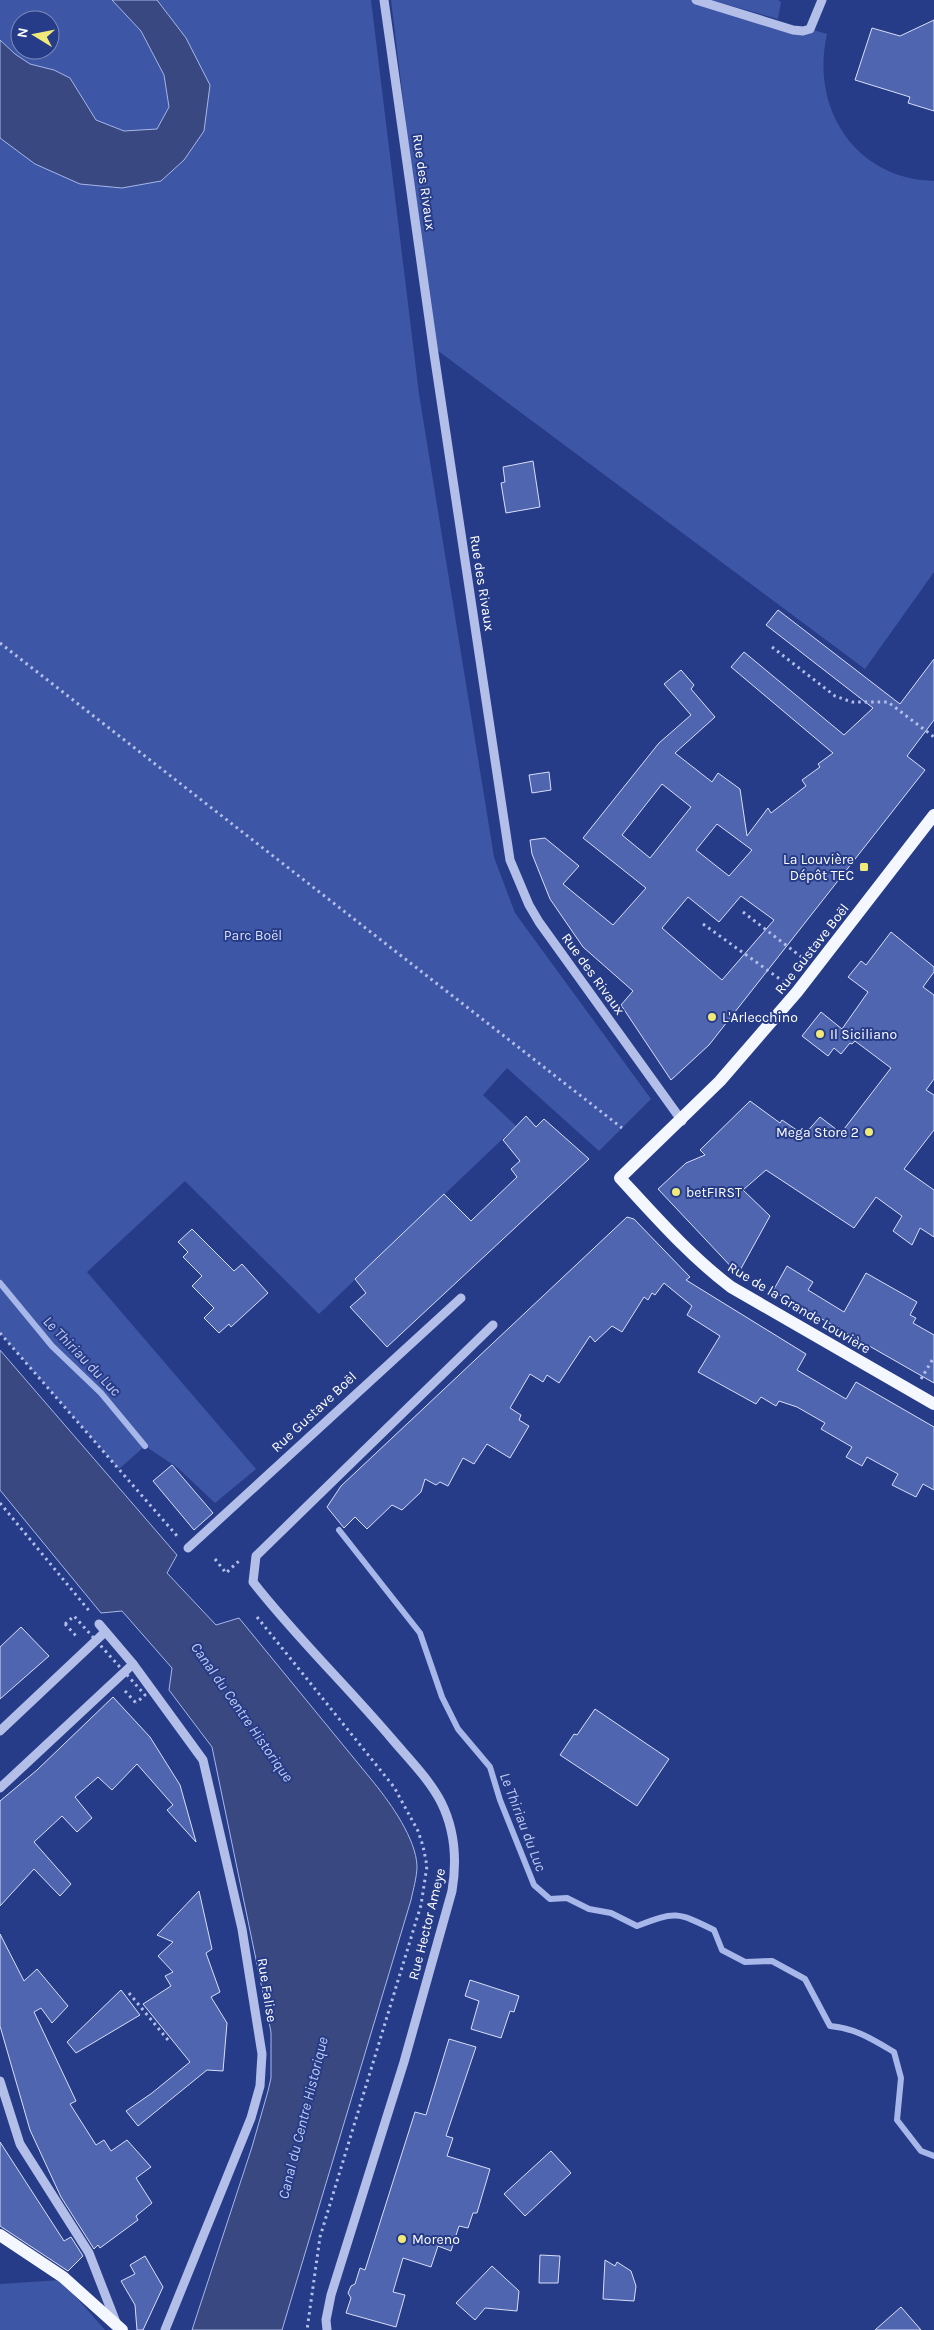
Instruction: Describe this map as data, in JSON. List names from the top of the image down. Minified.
{"streets":{"main road":["Rue Gustave Boël","Rue de la Grande Louvière"],"street":["Rue des Rivaux","Rue Hector Ameye","Rue Falise"]},"crossings":[["Rue des Rivaux","Rue Gustave Boël"],["Rue Gustave Boël","Rue de la Grande Louvière"]],"water":["Le Thiriau du Luc","Canal du Centre Historique"],"parks":["Parc Boël"],"places":{"transit":["La Louvière Dépôt TEC"],"other":["L'Arlecchino","Il Siciliano","Mega Store 2","betFIRST","Moreno"]},"north":"left"}
